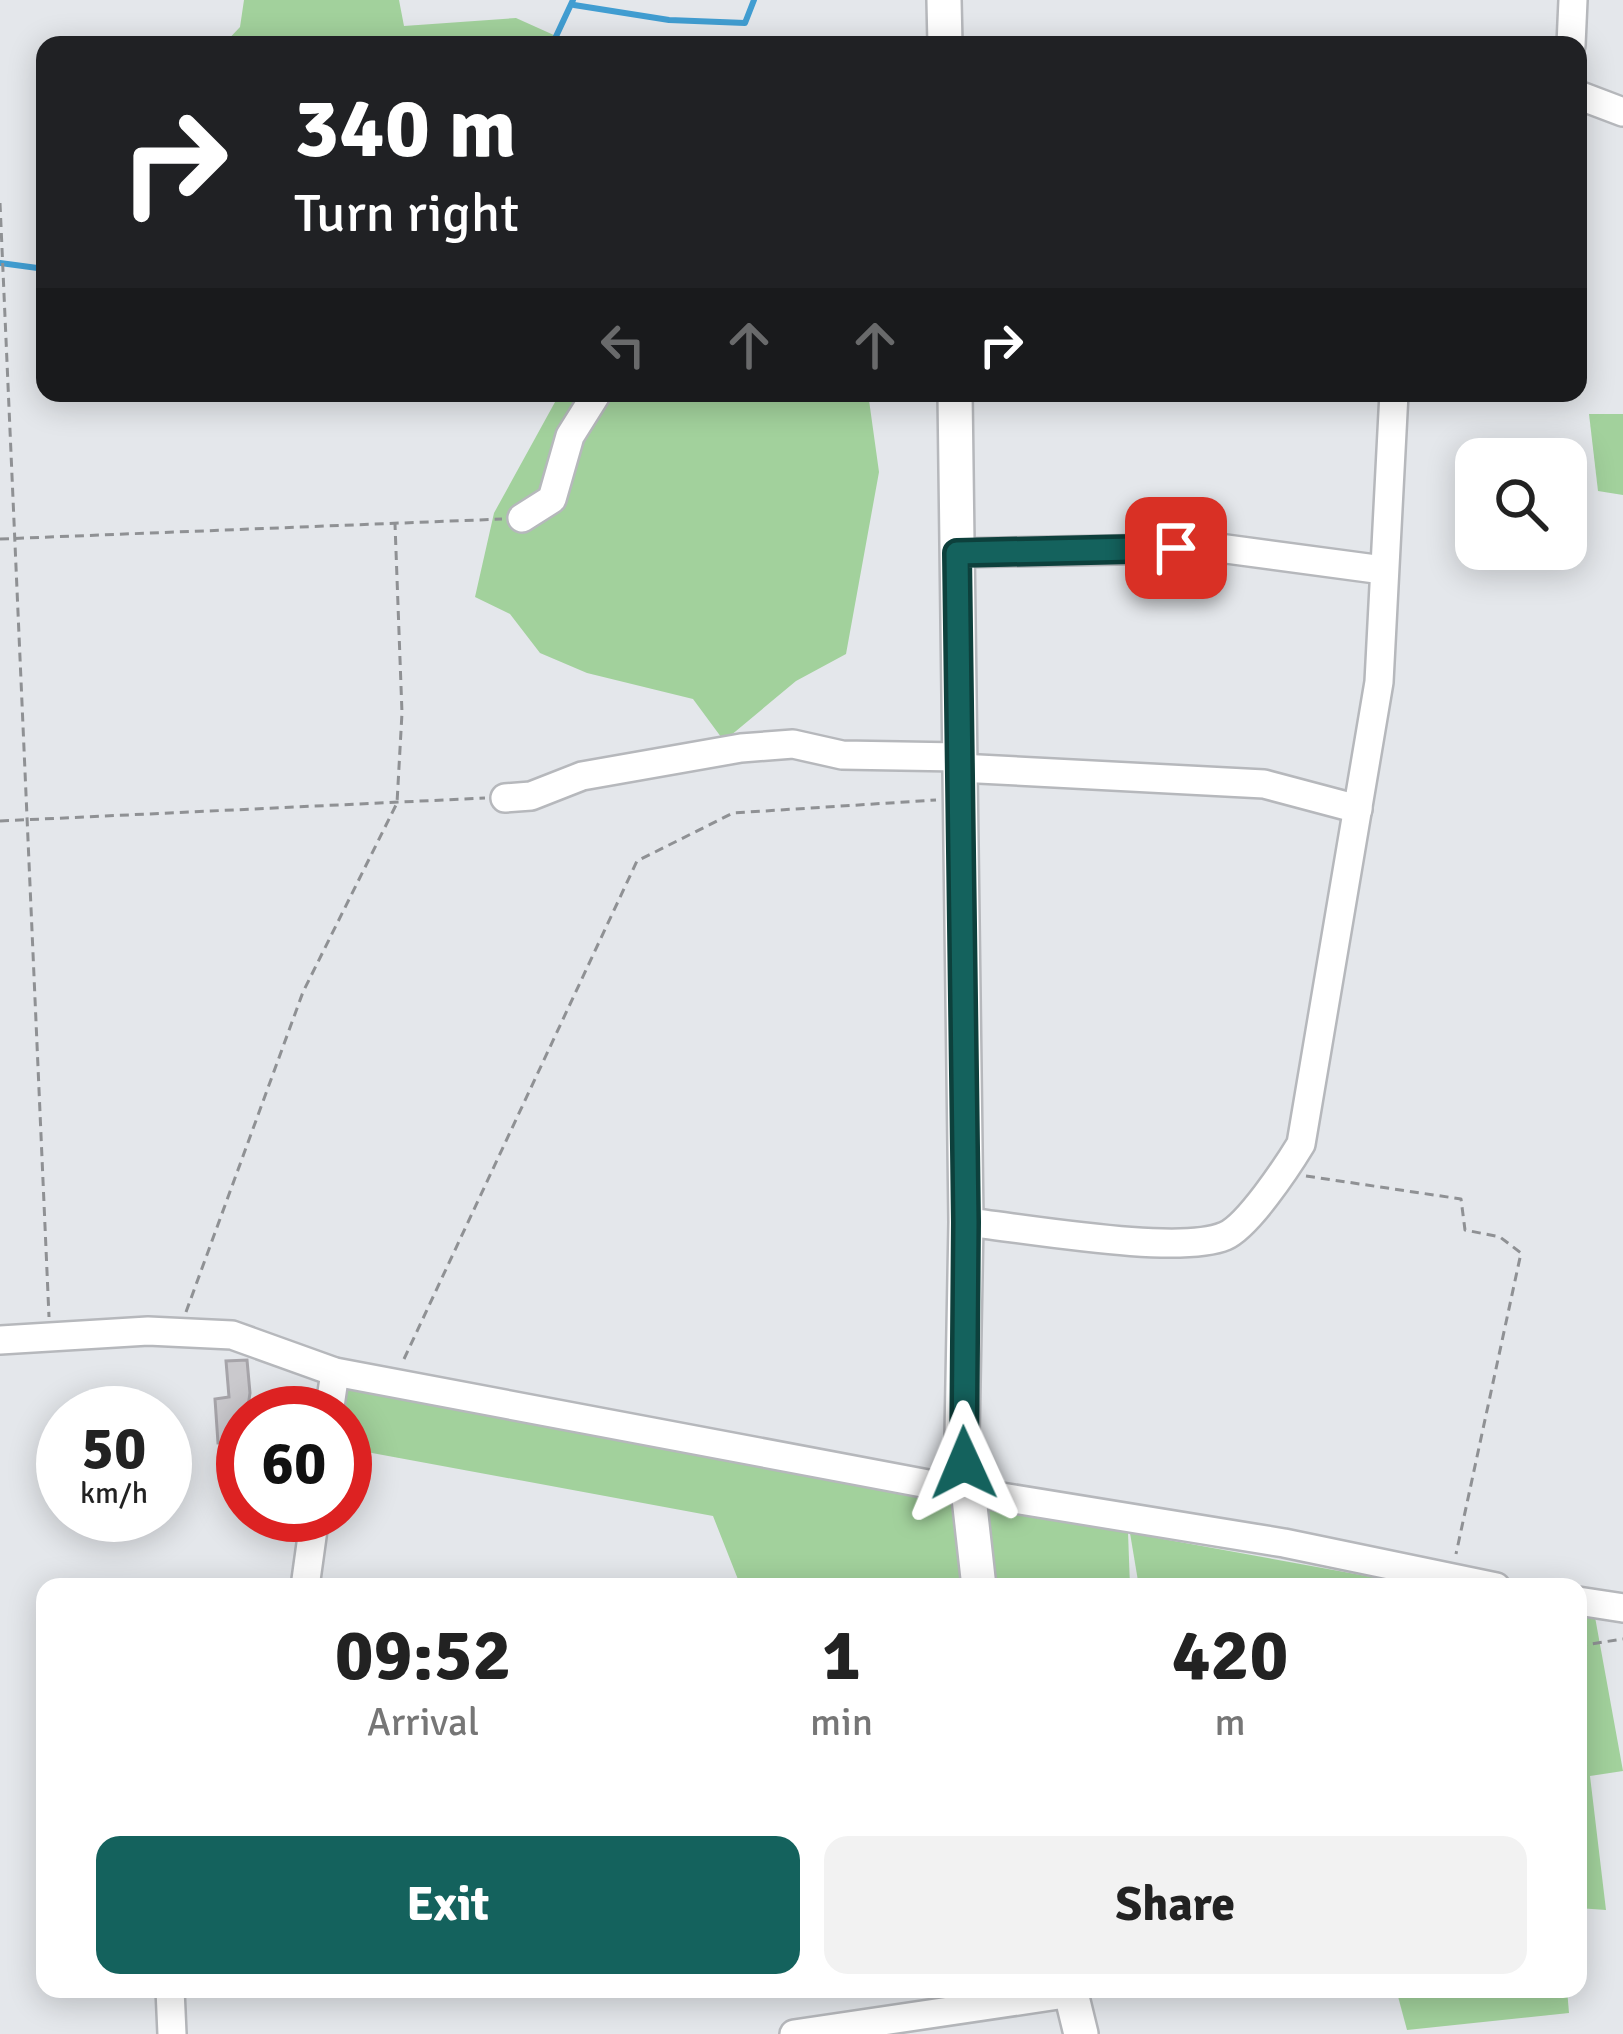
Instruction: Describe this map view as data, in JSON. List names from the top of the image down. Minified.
{"page":{"turn":["340 m","Turn right"],"speed":"50 km/h","limit":"60","eta":["09:52","Arrival","1","min","420","m"],"buttons":["Exit","Share"]}}
